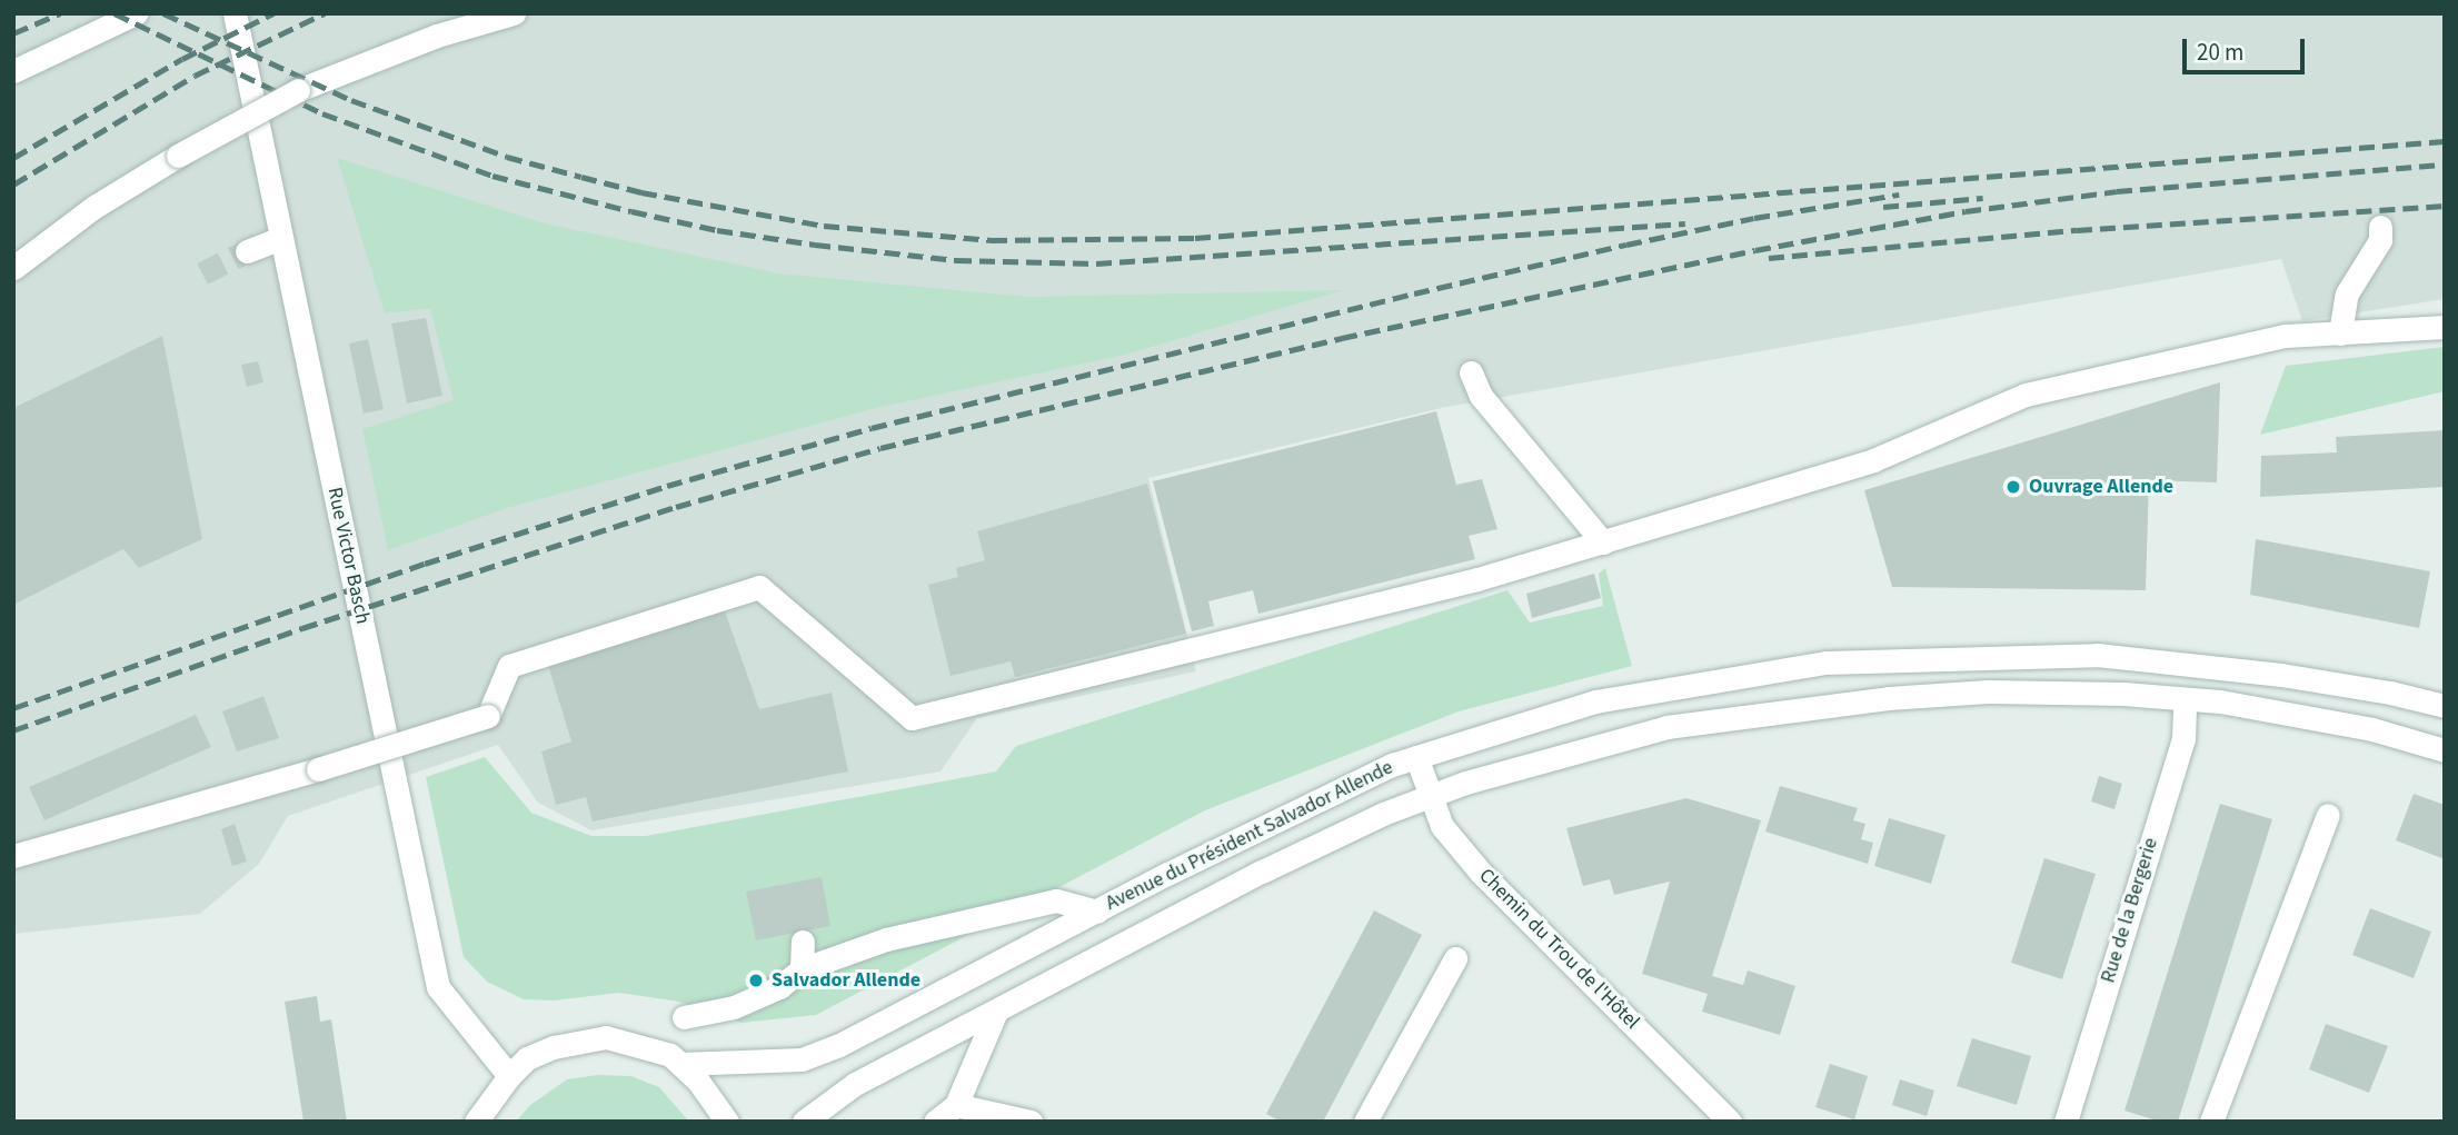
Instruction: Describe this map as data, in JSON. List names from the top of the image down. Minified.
{"streets":{"street":["Rue Victor Basch","Avenue du Président Salvador Allende","Rue de la Bergerie","Chemin du Trou de l'Hôtel"]},"crossings":[["Avenue du Président Salvador Allende","Rue de la Bergerie"],["Avenue du Président Salvador Allende","Chemin du Trou de l'Hôtel"]],"places":["Ouvrage Allende","Salvador Allende"],"scale_bar":"20 m"}
